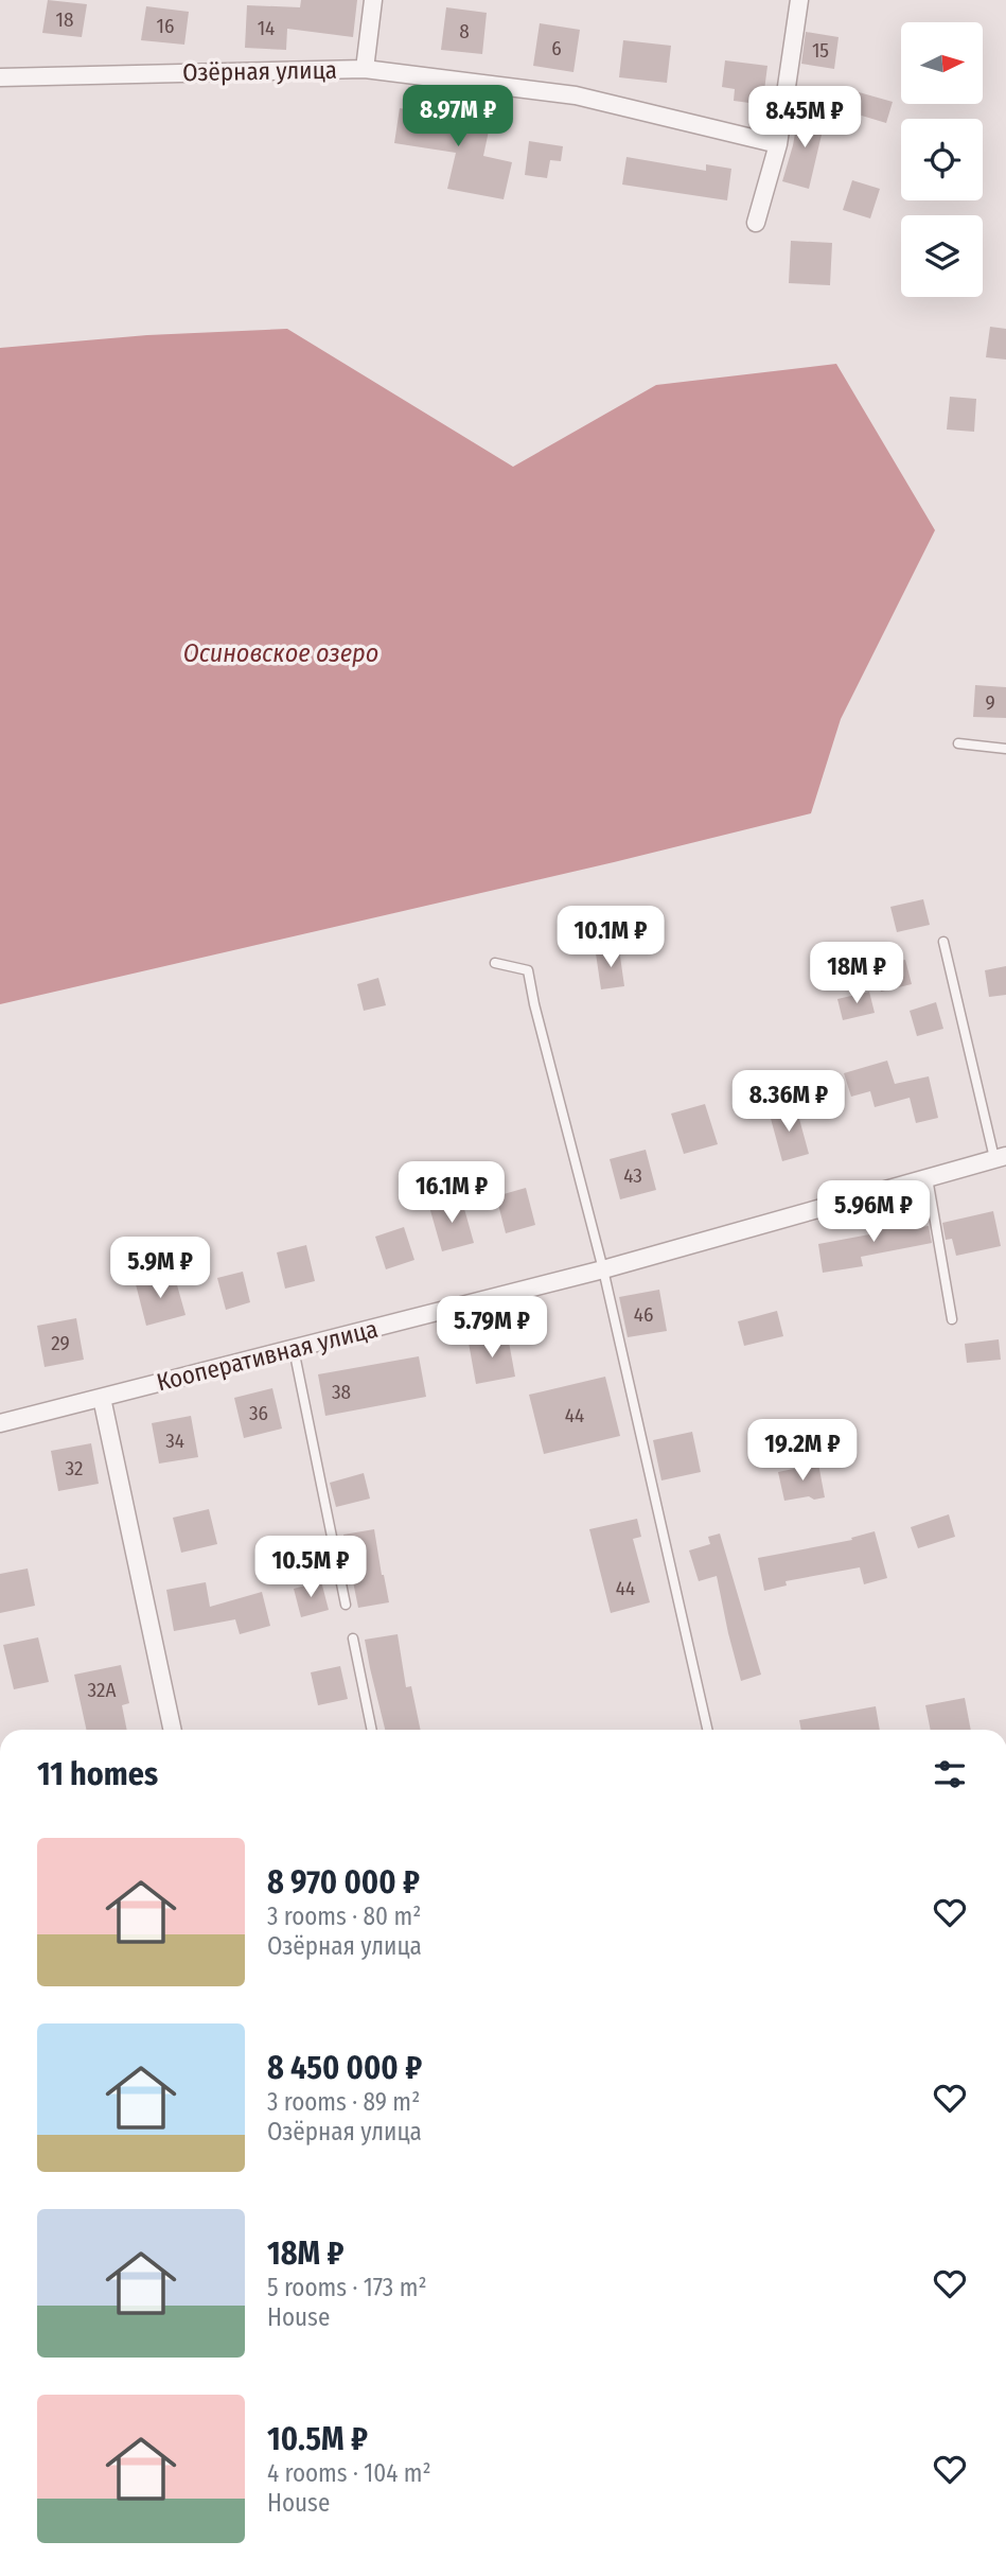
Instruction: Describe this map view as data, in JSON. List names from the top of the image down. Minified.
{"streets":{"street":["Озёрная улица","Кооперативная улица"]},"water":["Осиновское озеро"],"house_numbers":["18","16","14","8","6","15","9","43","46","29","38","36","44","34","32","44","32А"],"north":"right","page":{"price":["8.97M ₽","8.45M ₽","10.1M ₽","18M ₽","8.36M ₽","16.1M ₽","5.96M ₽","5.9M ₽","5.79M ₽","19.2M ₽","10.5M ₽"],"heading":"11 homes","list":[{"name":"8 970 000 ₽","note":"3 rooms · 80 m² · Озёрная улица"},{"name":"8 450 000 ₽","note":"3 rooms · 89 m² · Озёрная улица"},{"name":"18M ₽","note":"5 rooms · 173 m² · House"},{"name":"10.5M ₽","note":"4 rooms · 104 m² · House"}]}}
